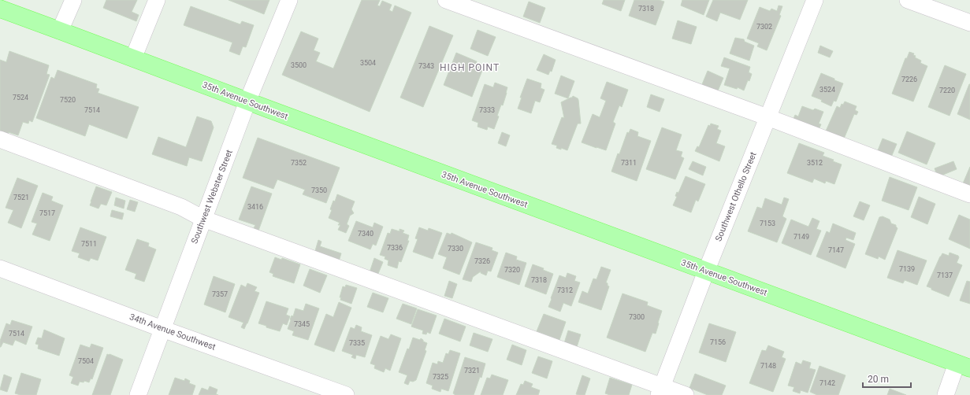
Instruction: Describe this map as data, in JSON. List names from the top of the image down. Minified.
{"streets":{"main road":["35th Avenue Southwest"],"street":["Southwest Webster Street","Southwest Othello Street","34th Avenue Southwest"]},"crossings":[["35th Avenue Southwest","Southwest Webster Street"],["35th Avenue Southwest","Southwest Othello Street"],["Southwest Webster Street","34th Avenue Southwest"]],"districts":["HIGH POINT"],"house_numbers":["7318","7302","3504","3500","7343","7226","3524","7220","7524","7520","7514","7333","7352","7311","3512","7350","7521","3416","7517","7153","7340","7149","7511","7336","7330","7147","7326","7139","7320","7137","7318","7312","7357","7300","7345","7514","7156","7335","7504","7148","7321","7325","7142"],"scale_bar":"20 m"}
